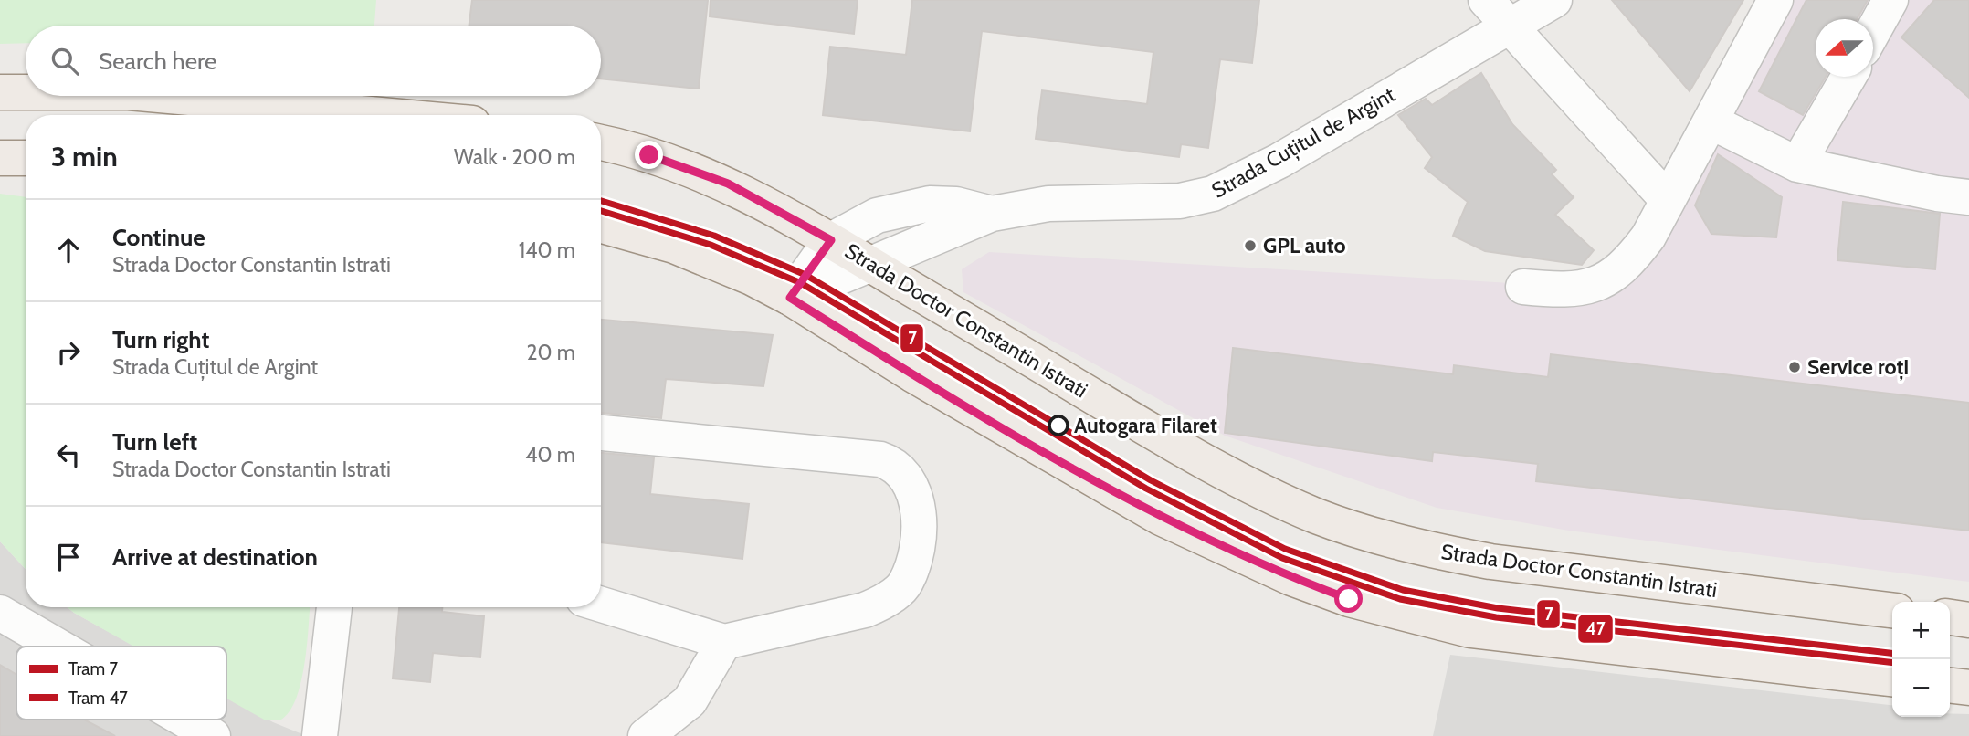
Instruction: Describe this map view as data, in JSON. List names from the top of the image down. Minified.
{"streets":{"main road":["Strada Doctor Constantin Istrati"],"street":["Strada Cuțitul de Argint"]},"crossings":[["Strada Cuțitul de Argint","Strada Doctor Constantin Istrati"]],"places":["GPL auto","Service roți","Autogara Filaret"],"lines":["tram line 7","tram line 47"],"legend":["Tram 7","Tram 47"],"north":"left","page":{"search":"Search here","heading":["3 min","Walk · 200 m"],"list":[["Continue","Strada Doctor Constantin Istrati","140 m"],["Turn right","Strada Cuțitul de Argint","20 m"],["Turn left","Strada Doctor Constantin Istrati","40 m"],"Arrive at destination"],"map_buttons":["+","−"]}}
